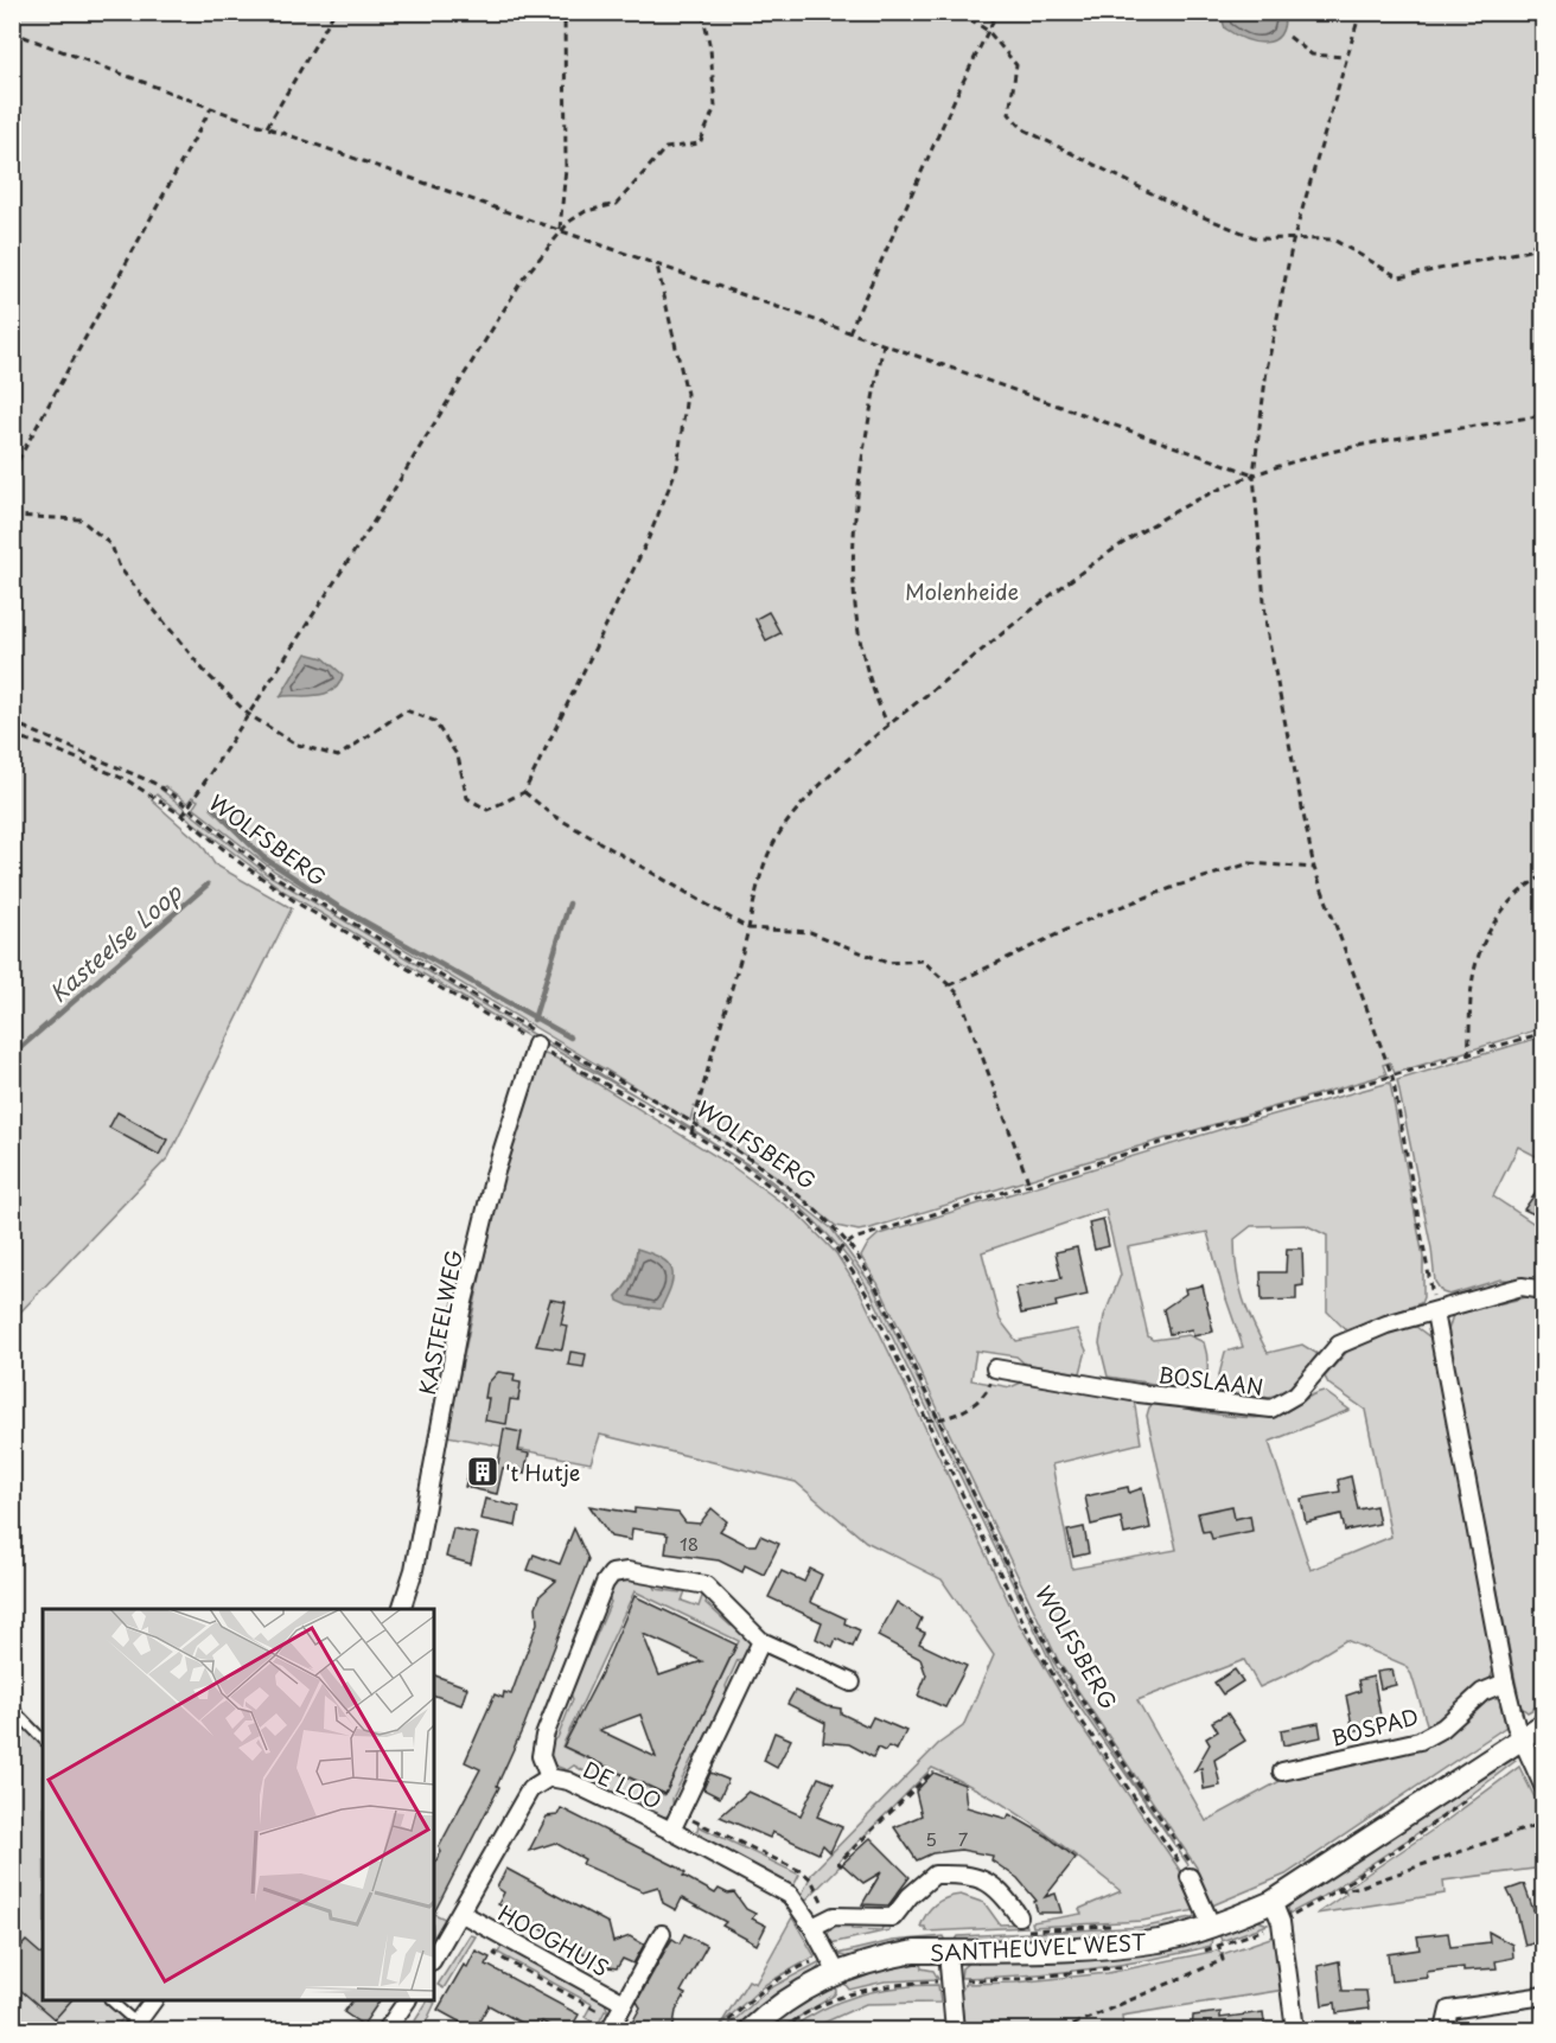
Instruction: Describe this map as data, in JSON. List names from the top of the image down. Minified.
{"streets":{"street":["KASTEELWEG","BOSLAAN","BOSPAD","DE LOO","HOOGHUIS","SANTHEUVEL WEST"],"path":["WOLFSBERG"]},"crossings":[["WOLFSBERG","KASTEELWEG"],["DE LOO","HOOGHUIS"],["DE LOO","SANTHEUVEL WEST"]],"water":["Kasteelse Loop"],"parks":["Molenheide"],"places":{"building":["'t Hutje"]},"house_numbers":["18","5","7"]}
